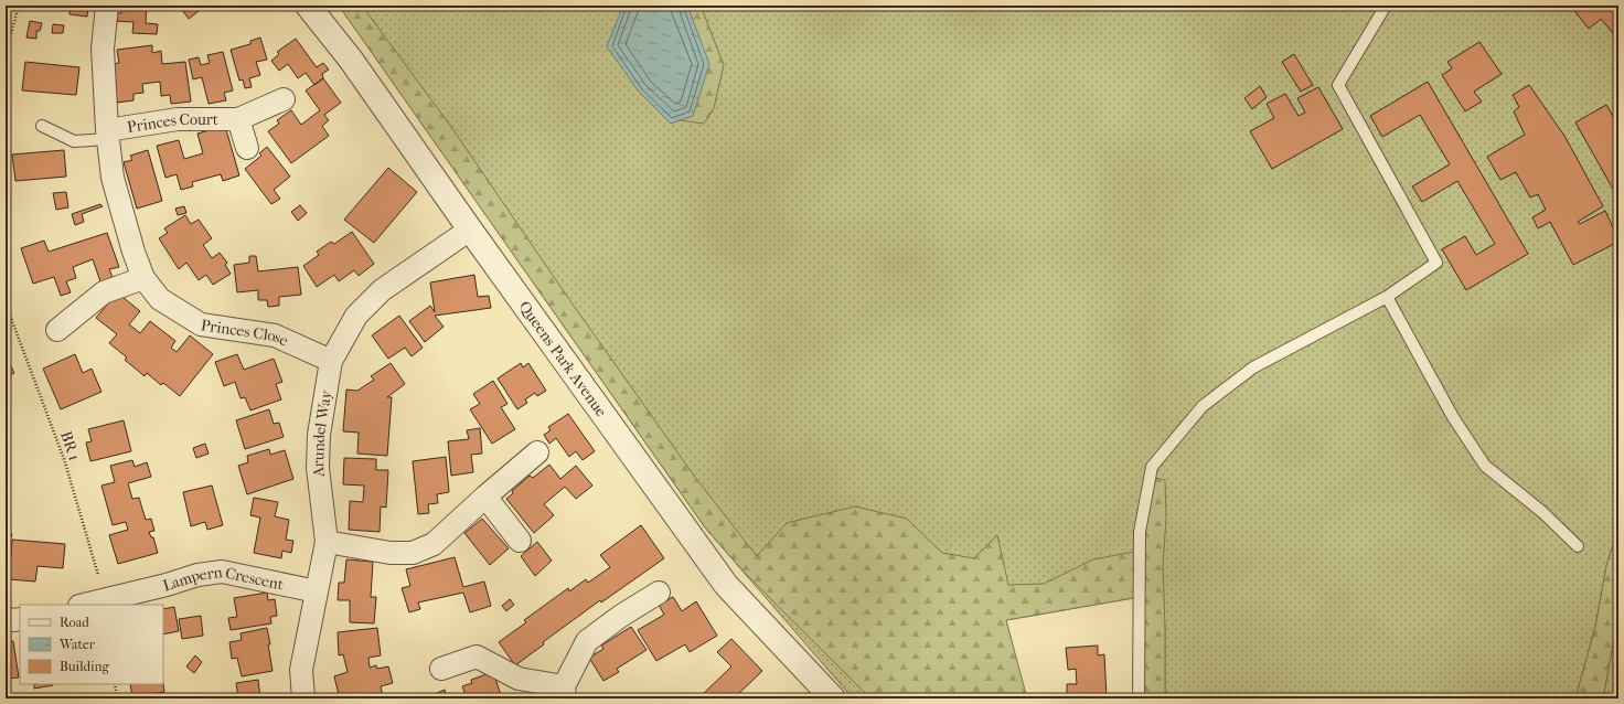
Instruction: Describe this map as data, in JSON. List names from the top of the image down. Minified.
{"streets":{"street":["Princes Court","Princes Close","Queens Park Avenue","Arundel Way","Lampern Crescent"],"path":["BR 1"]},"crossings":[["Princes Court","Princes Close"],["Princes Close","Arundel Way"],["Queens Park Avenue","Arundel Way"],["Arundel Way","Lampern Crescent"],["BR 1","Lampern Crescent"]],"legend":["Road","Water","Building"]}
